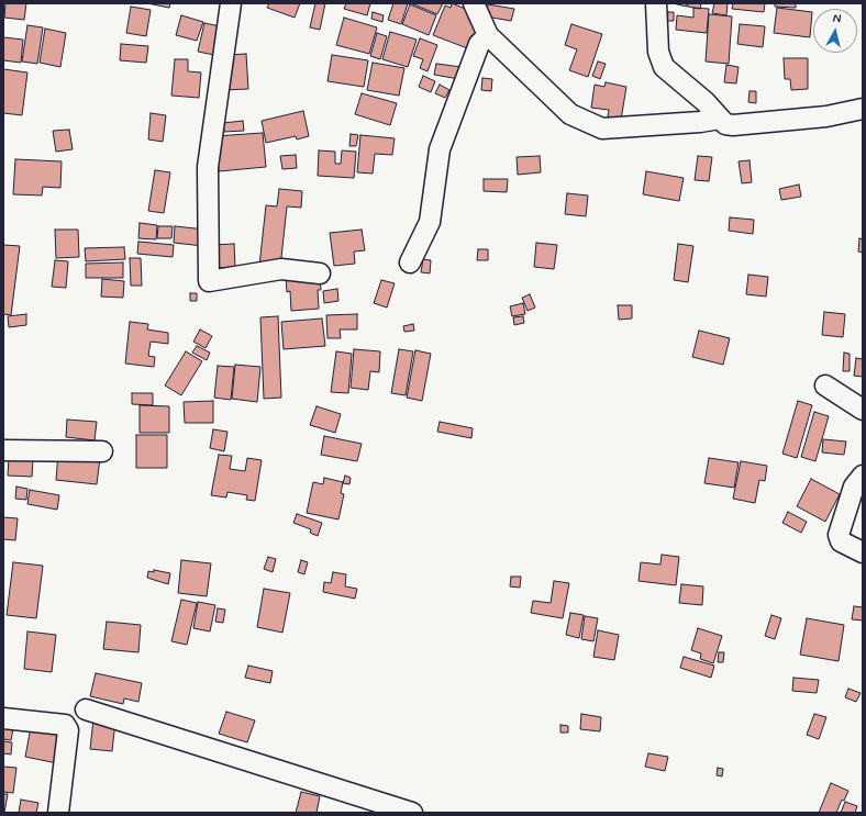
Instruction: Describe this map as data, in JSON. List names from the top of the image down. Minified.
{"north":"top"}
